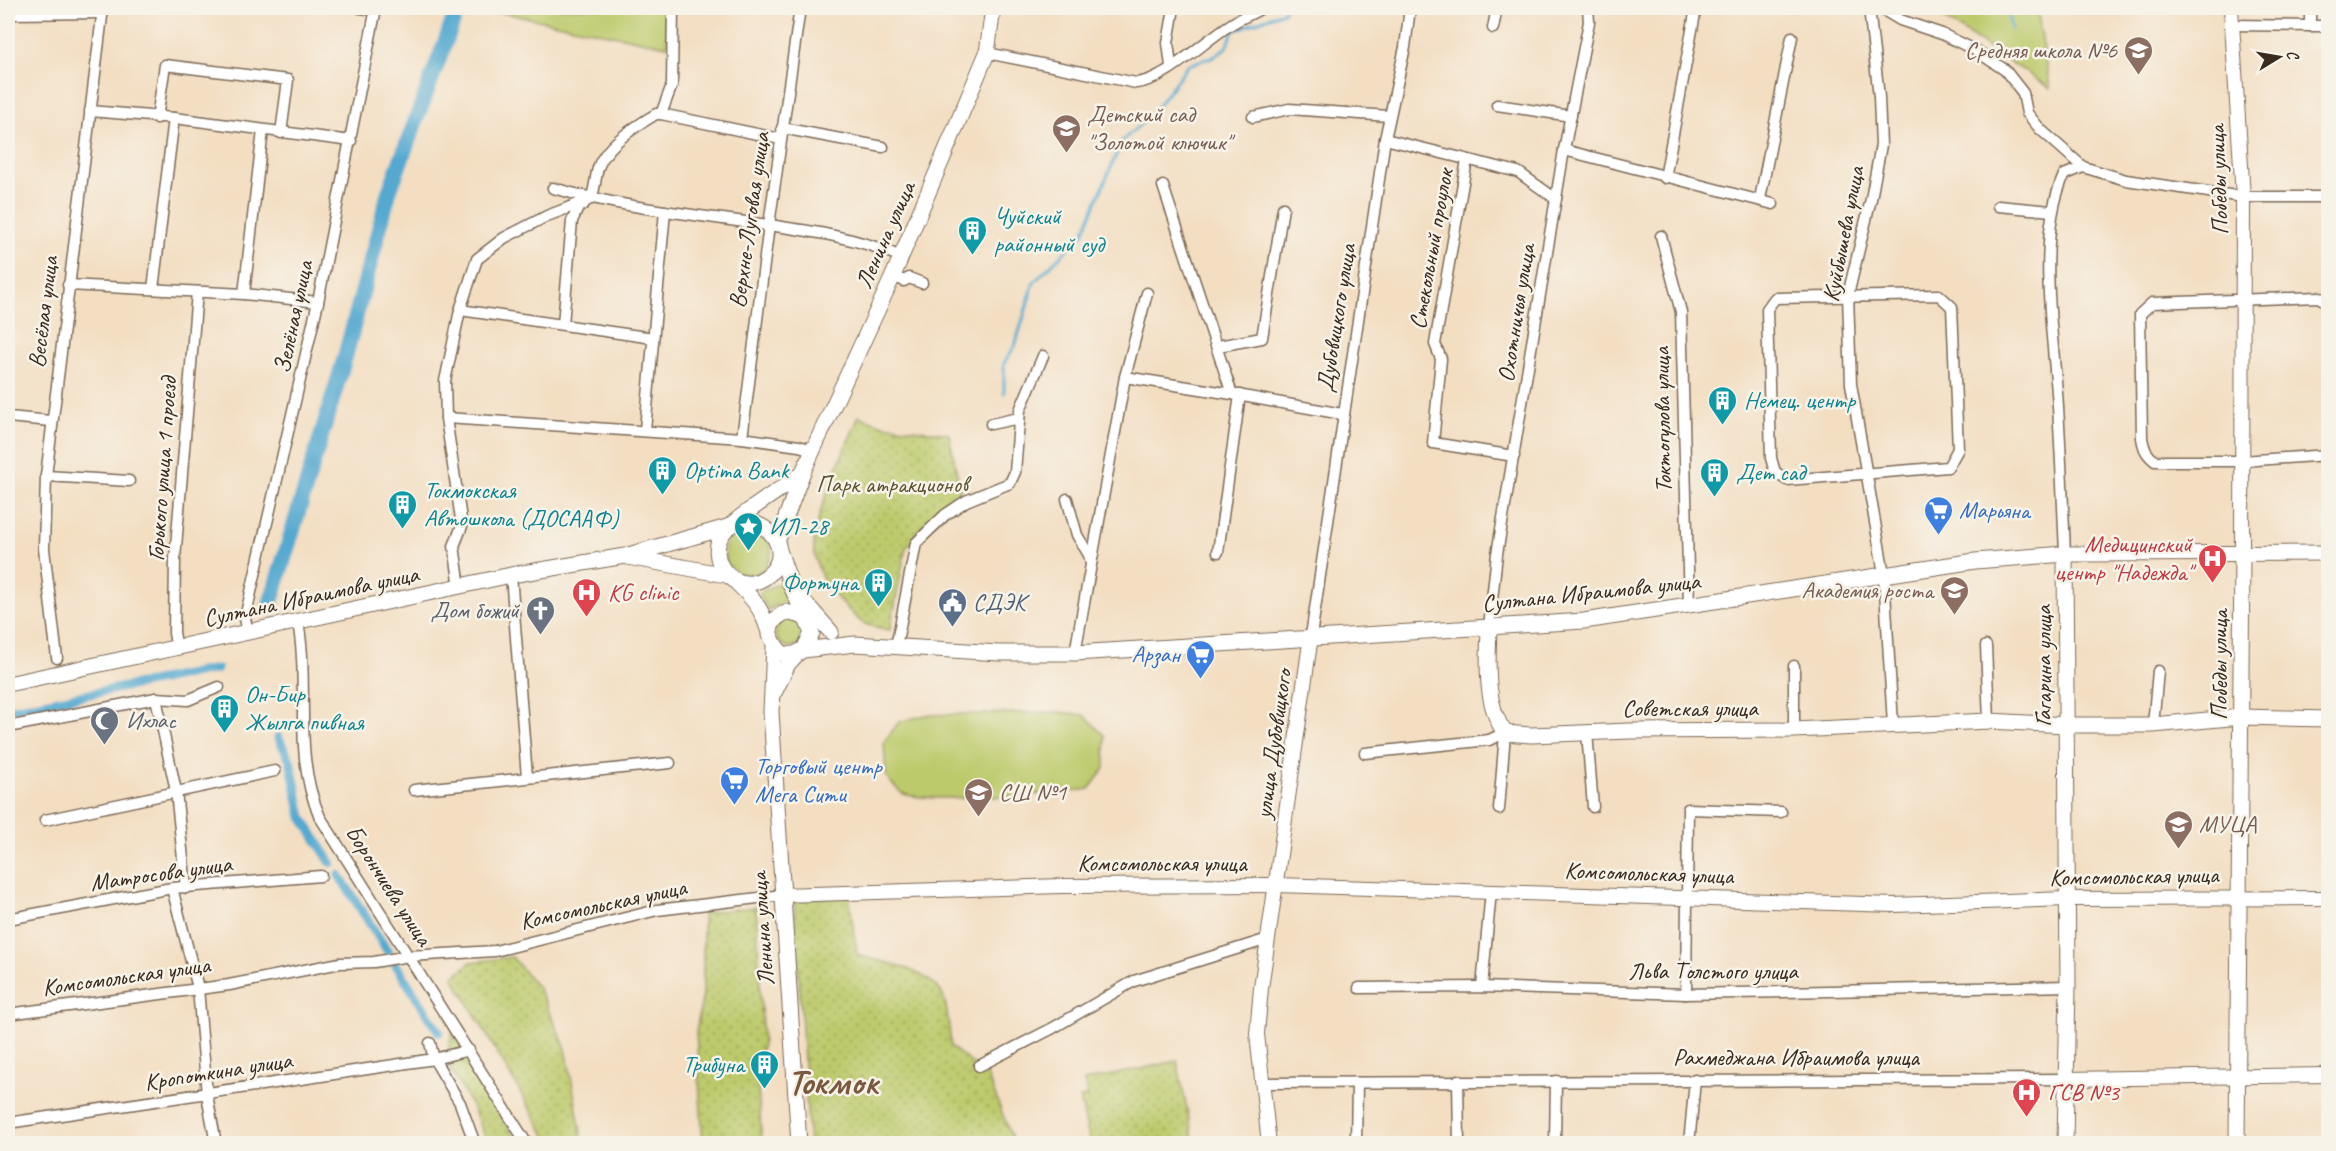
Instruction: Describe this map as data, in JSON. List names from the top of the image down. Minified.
{"streets":{"main road":["Победы улица","Ленина улица","Султана Ибраимова улица","Гагарина улица","Советская улица"],"street":["Верхне-Луговая улица","Куйбышева улица","Стекольный проулок","Весёлая улица","Охотничья улица","Зелёная улица","Дубовицкого улица","Токтогулова улица","Горького улица 1 проезд","улица Дубовицкого","Комсомольская улица","Матросова улица","Борончиева улица","Льва Толстого улица","Рахмеджана Ибраимова улица","Кропоткина улица"]},"crossings":[["Победы улица","Султана Ибраимова улица"],["Победы улица","Советская улица"],["Победы улица","Комсомольская улица"],["Победы улица","Рахмеджана Ибраимова улица"],["Куйбышева улица","Султана Ибраимова улица"],["Куйбышева улица","Советская улица"],["Ленина улица","Комсомольская улица"],["Стекольный проулок","Охотничья улица"],["Охотничья улица","Султана Ибраимова улица"],["Зелёная улица","Султана Ибраимова улица"],["Дубовицкого улица","Султана Ибраимова улица"],["Дубовицкого улица","улица Дубовицкого"],["Токтогулова улица","Султана Ибраимова улица"],["Горького улица 1 проезд","Султана Ибраимова улица"],["Султана Ибраимова улица","Гагарина улица"],["Султана Ибраимова улица","улица Дубовицкого"],["Султана Ибраимова улица","Борончиева улица"],["Гагарина улица","Советская улица"],["Гагарина улица","Комсомольская улица"],["Гагарина улица","Льва Толстого улица"],["Гагарина улица","Рахмеджана Ибраимова улица"],["улица Дубовицкого","Комсомольская улица"],["улица Дубовицкого","Рахмеджана Ибраимова улица"],["Комсомольская улица","Борончиева улица"],["Борончиева улица","Кропоткина улица"]],"districts":["Токмок"],"parks":["Парк атракционов"],"places":{"school or university":["Средняя школа №6","Детский сад \"Золотой ключик\"","Академия роста","СШ №1","МУЦА"],"building":["Чуйский районный суд","Немец. центр","Optima Bank","Дет сад","Токмокская Автошкола (ДОСААФ)","Фортуна","Он-Бир Жылга пивная","Трибуна"],"supermarket":["Марьяна","Арзан","Торговый центр Мега Сити"],"place":["ИЛ-28"],"hospital":["Медицинский центр \"Надежда\"","KG clinic","ГСВ №3"],"public building":["СДЭК"],"church":["Дом божий"],"mosque":["Ихлас"]},"north":"right"}
